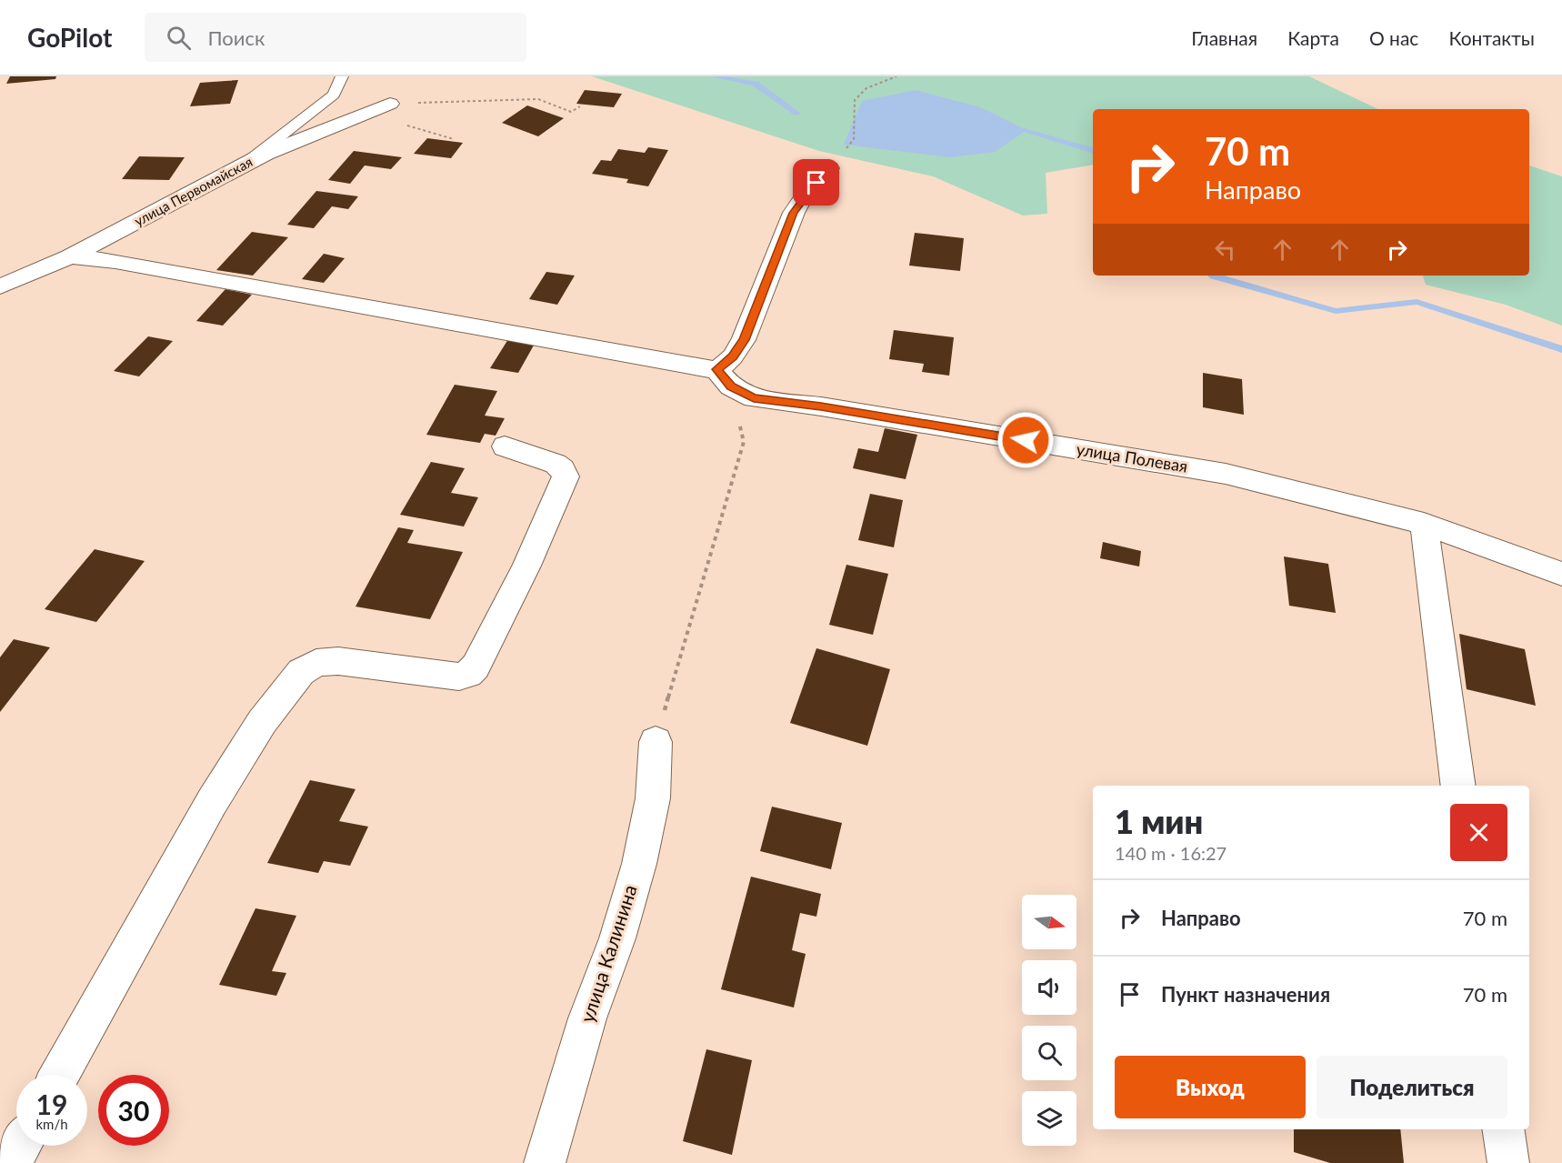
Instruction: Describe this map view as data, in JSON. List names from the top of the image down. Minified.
{"streets":{"street":["улица Первомайская","улица Полевая","улица Калинина"]},"north":"right","page":{"header":"GoPilot","search":"Поиск","nav":["Главная","Карта","О нас","Контакты"],"turn":["70 m","Направо"],"heading":["1 мин","140 m · 16:27"],"list":[{"name":"Направо","value":"70 m"},{"name":"Пункт назначения","value":"70 m"}],"buttons":["Выход","Поделиться"],"speed":"19 km/h","limit":"30"}}
